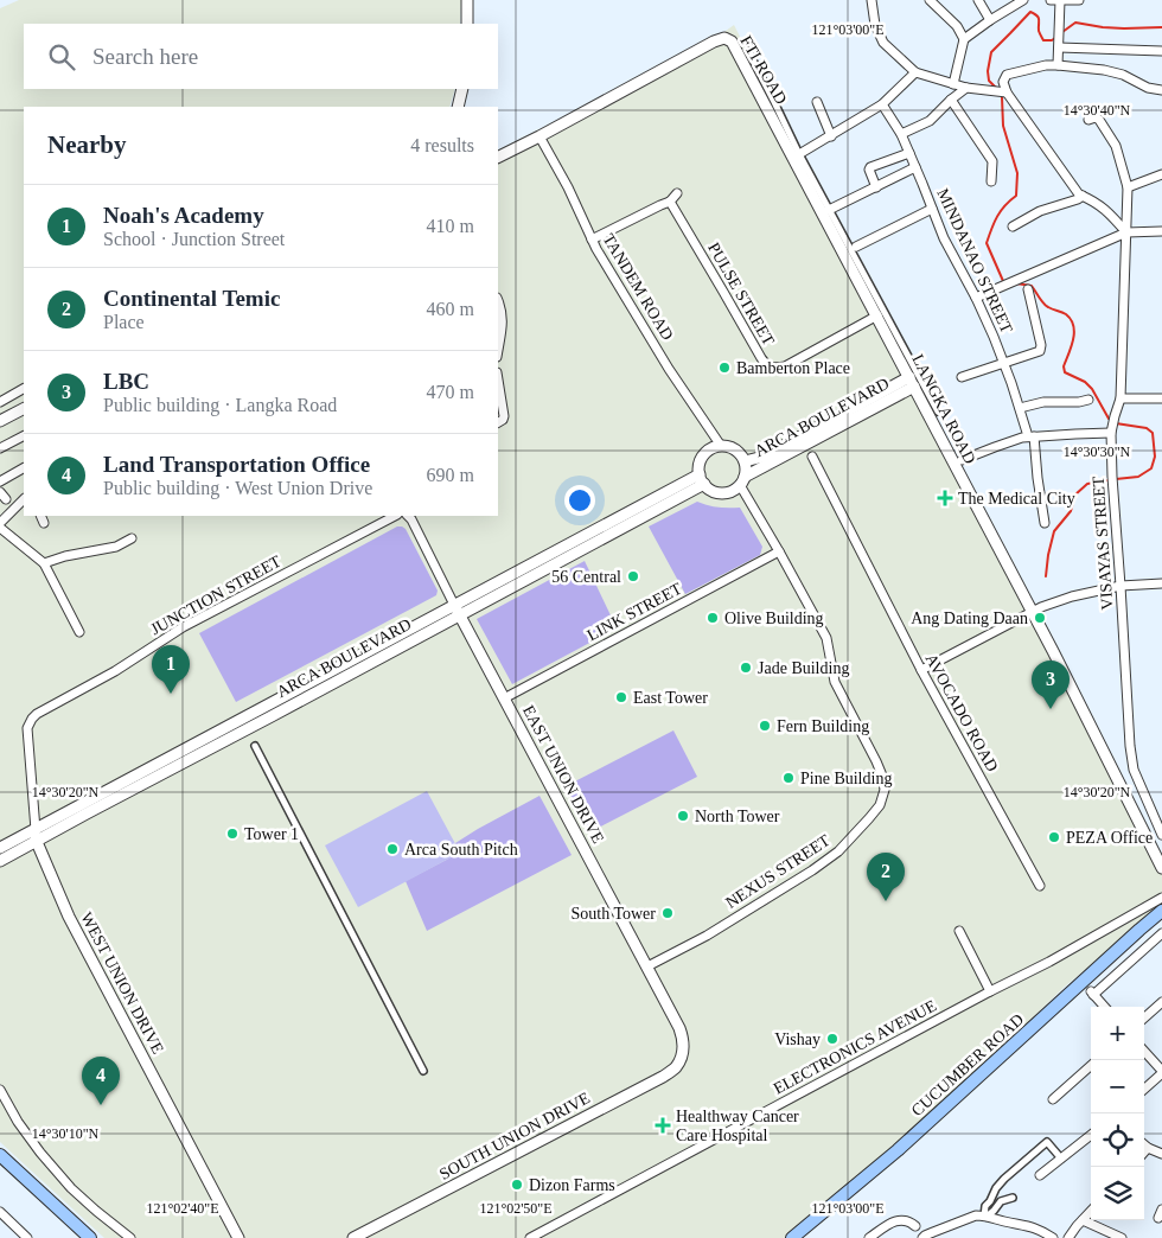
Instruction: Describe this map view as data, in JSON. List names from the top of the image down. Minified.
{"streets":{"main road":["CUCUMBER ROAD"],"street":["FTI ROAD","MINDANAO STREET","TANDEM ROAD","PULSE STREET","LANGKA ROAD","ARCA BOULEVARD","VISAYAS STREET","JUNCTION STREET","LINK STREET","AVOCADO ROAD","EAST UNION DRIVE","NEXUS STREET","WEST UNION DRIVE","ELECTRONICS AVENUE","SOUTH UNION DRIVE"]},"crossings":[["FTI ROAD","TANDEM ROAD"],["FTI ROAD","PULSE STREET"],["FTI ROAD","LANGKA ROAD"],["TANDEM ROAD","ARCA BOULEVARD"],["TANDEM ROAD","NEXUS STREET"],["PULSE STREET","LANGKA ROAD"],["LANGKA ROAD","ARCA BOULEVARD"],["ARCA BOULEVARD","EAST UNION DRIVE"],["ARCA BOULEVARD","NEXUS STREET"],["ARCA BOULEVARD","WEST UNION DRIVE"],["JUNCTION STREET","WEST UNION DRIVE"],["LINK STREET","EAST UNION DRIVE"],["LINK STREET","NEXUS STREET"],["EAST UNION DRIVE","NEXUS STREET"],["EAST UNION DRIVE","SOUTH UNION DRIVE"]],"places":{"other":["Bamberton Place","56 Central","Olive Building","Ang Dating Daan","Jade Building","East Tower","Fern Building","Pine Building","North Tower","Tower 1","PEZA Office","Arca South Pitch","South Tower","Vishay","Dizon Farms"],"health":["The Medical City","Healthway Cancer Care Hospital"]},"page":{"search":"Search here","heading":["Nearby","4 results"],"list":[{"mark":"1","name":"Noah's Academy","note":"School · Junction Street","value":"410 m"},{"mark":"2","name":"Continental Temic","note":"Place","value":"460 m"},{"mark":"3","name":"LBC","note":"Public building · Langka Road","value":"470 m"},{"mark":"4","name":"Land Transportation Office","note":"Public building · West Union Drive","value":"690 m"}],"pins":["1","3","2","4"],"map_buttons":["+","−"]},"coordinates":["121°03'00\"E","14°30'40\"N","14°30'30\"N","14°30'20\"N","14°30'10\"N","121°02'40\"E","121°02'50\"E"]}
